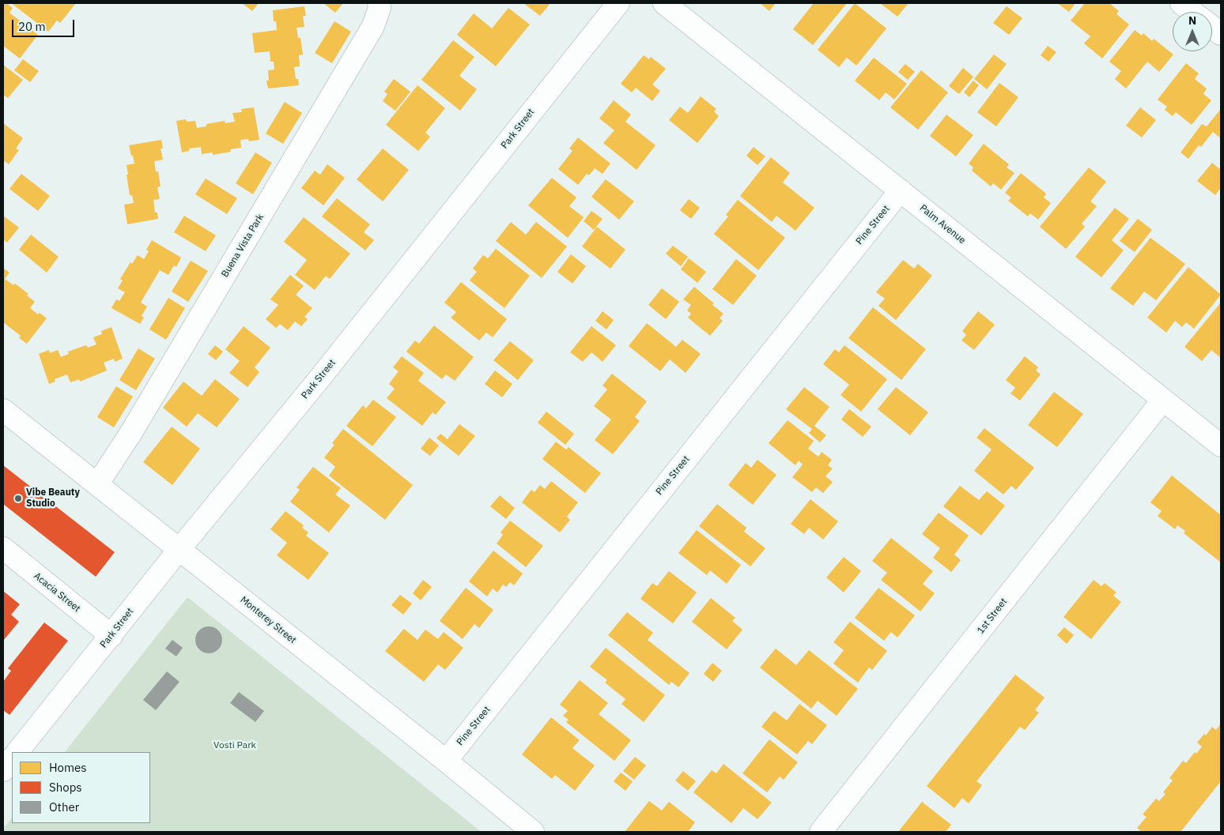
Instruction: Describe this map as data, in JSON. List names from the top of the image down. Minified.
{"streets":{"street":["Park Street","Palm Avenue","Pine Street","Buena Vista Park","Acacia Street","1st Street","Monterey Street"]},"crossings":[["Park Street","Acacia Street"],["Park Street","Monterey Street"],["Palm Avenue","Pine Street"],["Palm Avenue","1st Street"],["Pine Street","Monterey Street"],["Buena Vista Park","Monterey Street"]],"parks":["Vosti Park"],"places":["Vibe Beauty Studio"],"legend":["Homes","Shops","Other"],"scale_bar":"20 m","north":"top"}
